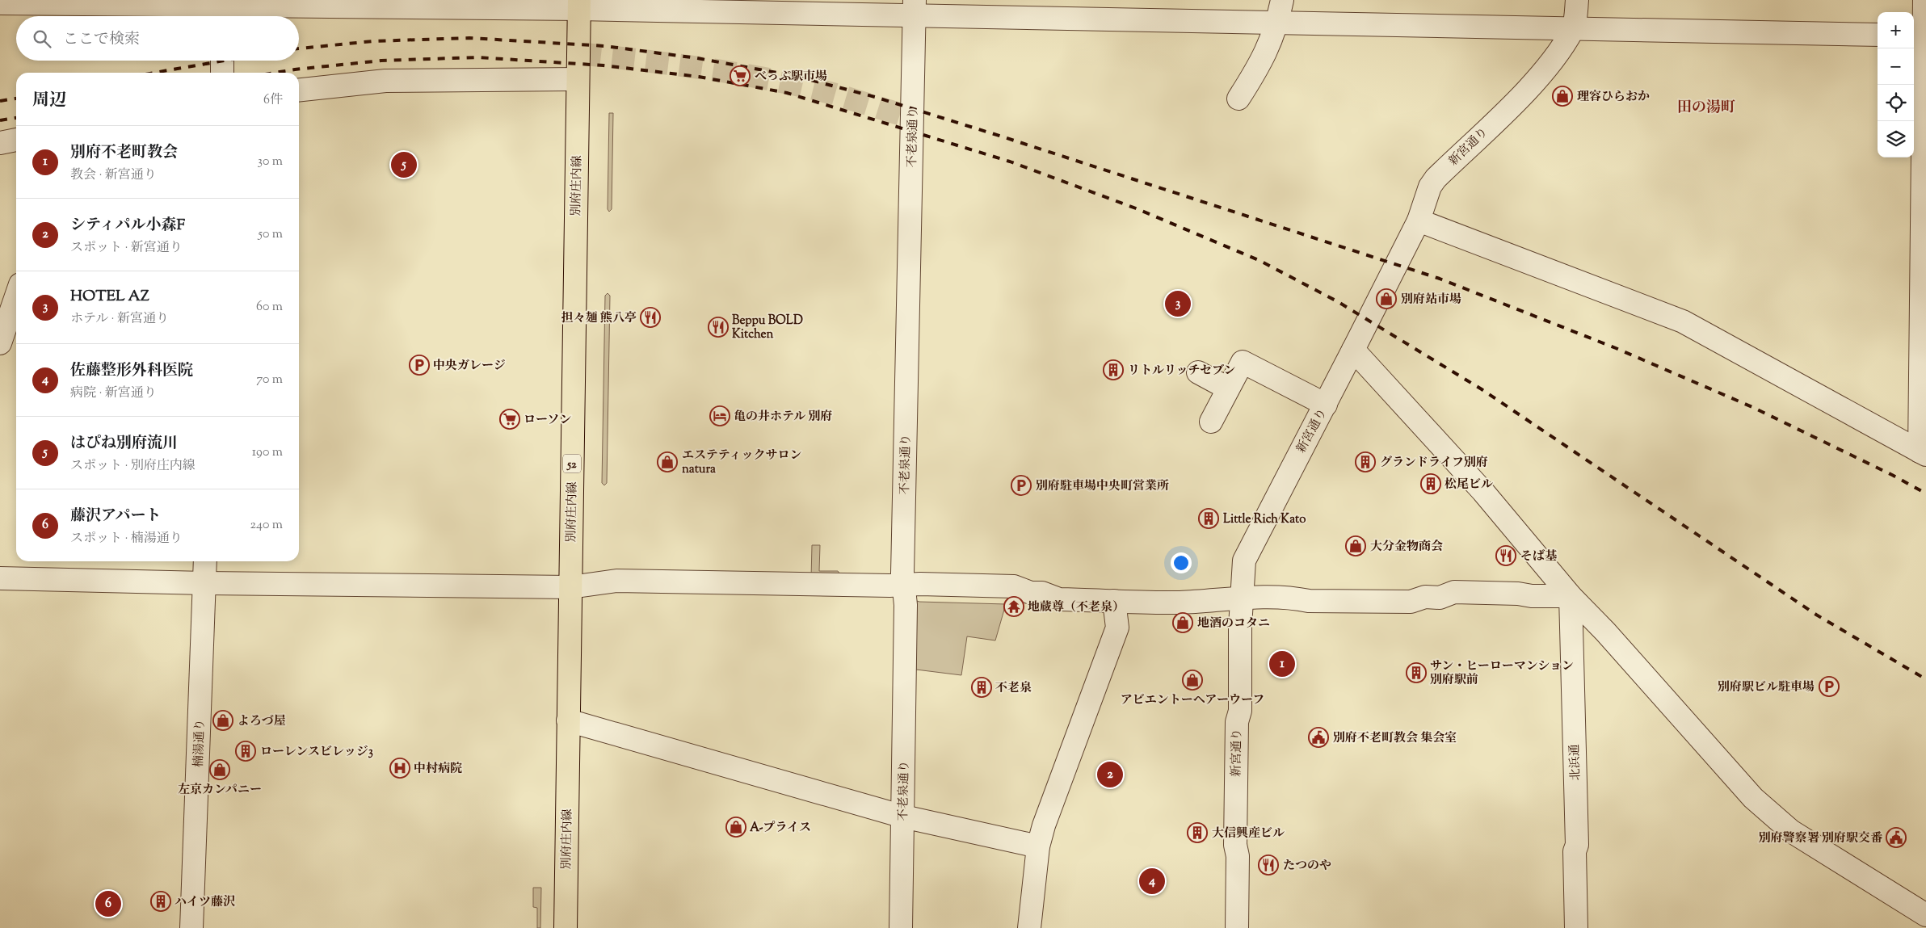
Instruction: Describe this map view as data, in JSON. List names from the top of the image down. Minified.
{"streets":{"main road":["別府庄内線","52"],"street":["不老泉通り","新宮通り","楠湯通り","北浜通"]},"districts":["田の湯町"],"places":{"supermarket":["べっぷ駅市場","ローソン"],"shop":["理容ひらおか","別府站市場","エステティックサロン natura","大分金物商会","地酒のコタニ","アビエントーヘアーウーフ","よろづ屋","左京カンパニー","A-プライス"],"restaurant":["担々麺 熊八亭","Beppu BOLD Kitchen","そば基","たつのや"],"parking":["中央ガレージ","別府駐車場中央町営業所","別府駅ビル駐車場"],"building":["リトルリッチセブン","グランドライフ別府","松尾ビル","Little Rich Kato","サン・ヒーローマンション 別府駅前","不老泉","ローレンスビレッジ3","大信興産ビル","ハイツ藤沢"],"hotel":["亀の井ホテル 別府"],"temple":["地蔵尊（不老泉）"],"public building":["別府不老町教会 集会室","別府警察署 別府駅交番"],"hospital":["中村病院"]},"page":{"map_buttons":["+","−"],"search":"ここで検索","heading":["周辺","6件"],"list":[{"mark":"1","name":"別府不老町教会","note":"教会 · 新宮通り","value":"30 m"},{"mark":"2","name":"シティパル小森F","note":"スポット · 新宮通り","value":"50 m"},{"mark":"3","name":"HOTEL AZ","note":"ホテル · 新宮通り","value":"60 m"},{"mark":"4","name":"佐藤整形外科医院","note":"病院 · 新宮通り","value":"70 m"},{"mark":"5","name":"はぴね別府流川","note":"スポット · 別府庄内線","value":"190 m"},{"mark":"6","name":"藤沢アパート","note":"スポット · 楠湯通り","value":"240 m"}],"pins":["5","3","1","2","4","6"]}}
